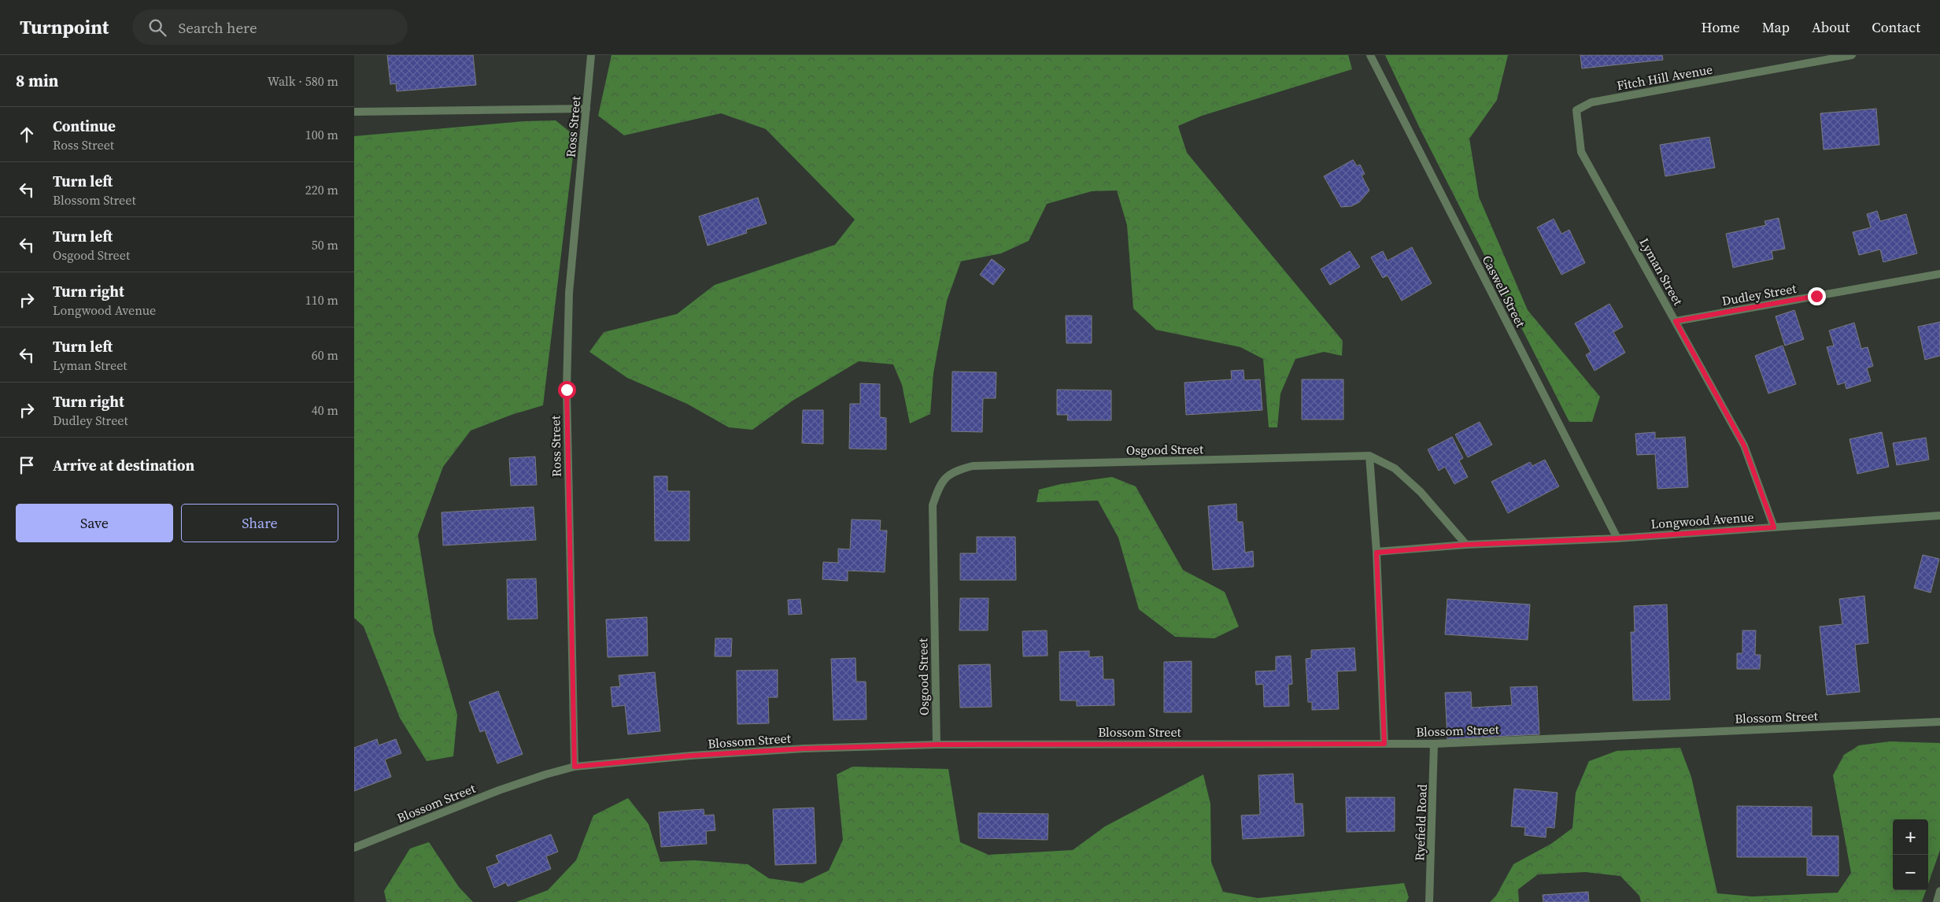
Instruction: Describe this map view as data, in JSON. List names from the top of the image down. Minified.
{"streets":{"street":["Fitch Hill Avenue","Ross Street","Lyman Street","Caswell Street","Dudley Street","Osgood Street","Longwood Avenue","Blossom Street","Ryefield Road"]},"crossings":[["Fitch Hill Avenue","Lyman Street"],["Ross Street","Blossom Street"],["Lyman Street","Dudley Street"],["Lyman Street","Longwood Avenue"],["Caswell Street","Longwood Avenue"],["Osgood Street","Blossom Street"],["Blossom Street","Ryefield Road"]],"page":{"header":"Turnpoint","search":"Search here","nav":["Home","Map","About","Contact"],"heading":["8 min","Walk · 580 m"],"list":[["Continue","Ross Street","100 m"],["Turn left","Blossom Street","220 m"],["Turn left","Osgood Street","50 m"],["Turn right","Longwood Avenue","110 m"],["Turn left","Lyman Street","60 m"],["Turn right","Dudley Street","40 m"],"Arrive at destination"],"buttons":["Save","Share"],"map_buttons":["+","−"]}}
